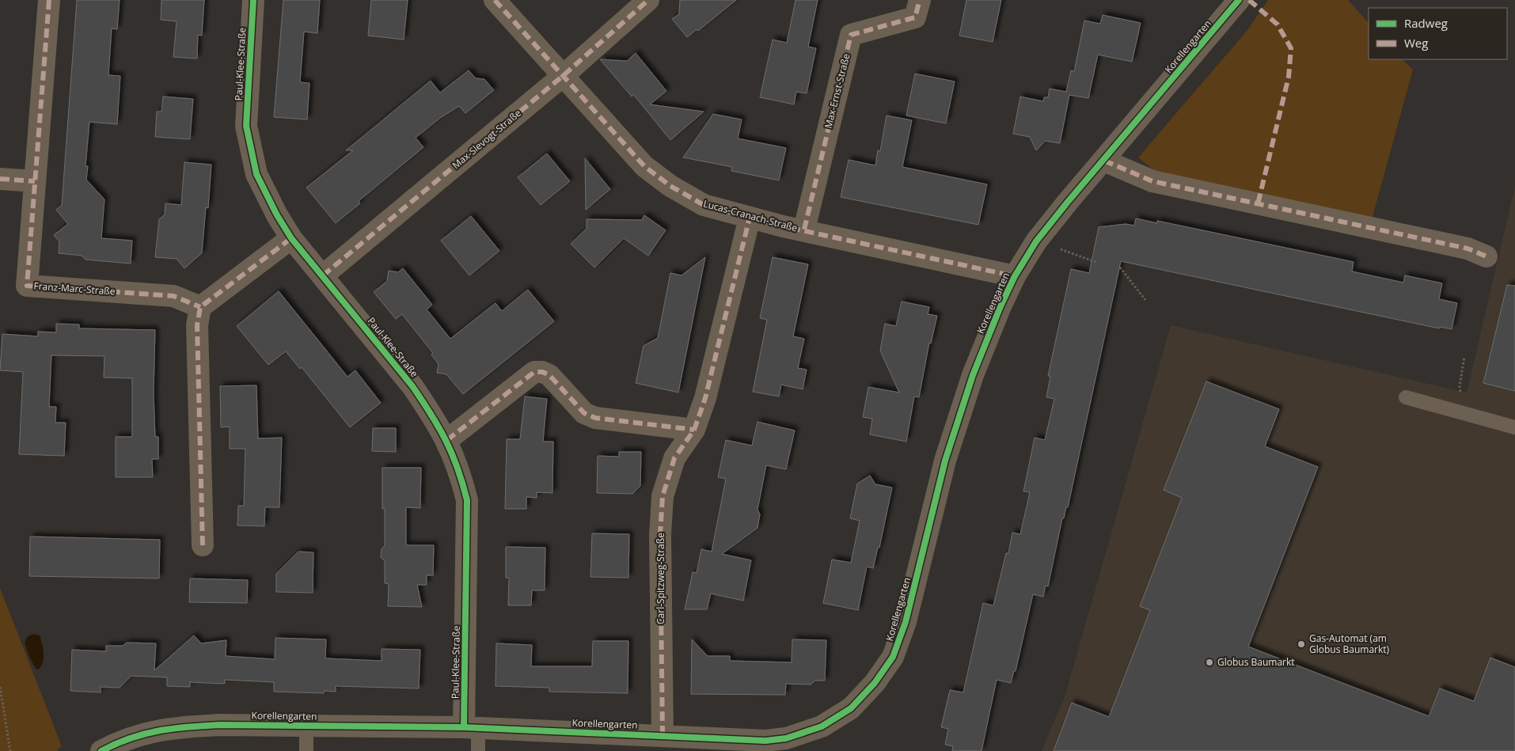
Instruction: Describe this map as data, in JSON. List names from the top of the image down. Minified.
{"streets":{"street":["Korellengarten","Paul-Klee-Straße","Max-Ernst-Straße","Max-Slevogt-Straße","Lucas-Cranach-Straße","Franz-Marc-Straße","Carl-Spitzweg-Straße"]},"crossings":[["Korellengarten","Paul-Klee-Straße"],["Korellengarten","Lucas-Cranach-Straße"],["Korellengarten","Carl-Spitzweg-Straße"],["Paul-Klee-Straße","Max-Slevogt-Straße"],["Max-Ernst-Straße","Lucas-Cranach-Straße"],["Max-Slevogt-Straße","Lucas-Cranach-Straße"],["Lucas-Cranach-Straße","Carl-Spitzweg-Straße"]],"places":["Gas-Automat (am Globus Baumarkt)","Globus Baumarkt"],"legend":["Radweg","Weg"]}
